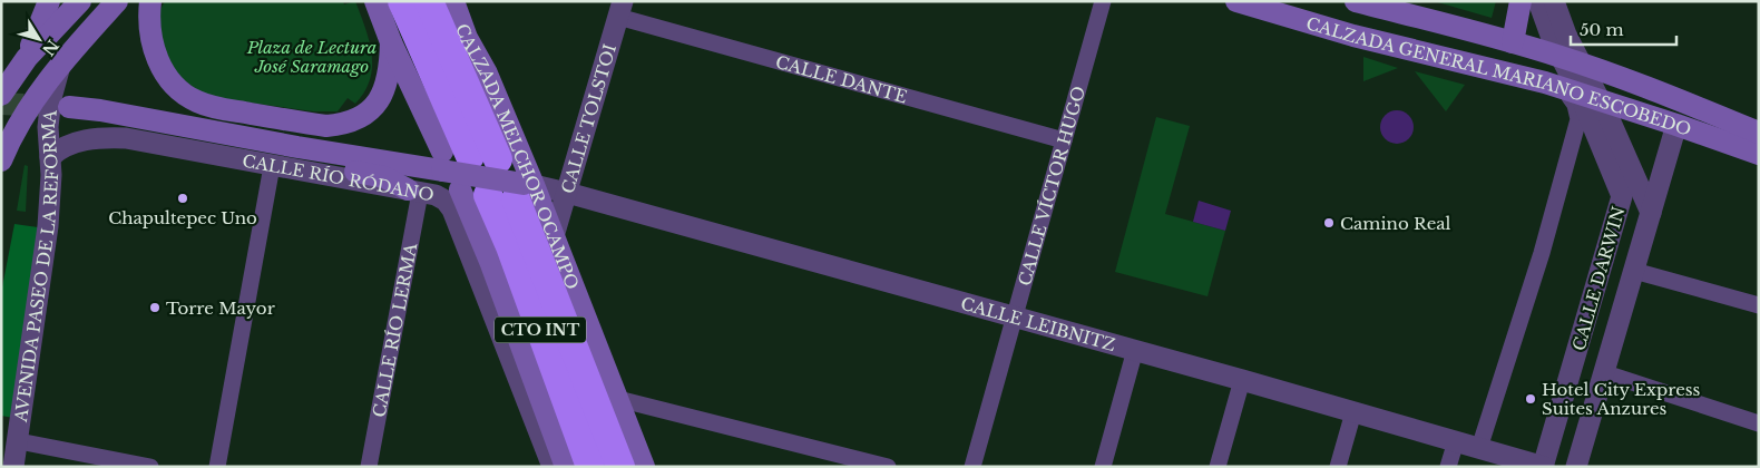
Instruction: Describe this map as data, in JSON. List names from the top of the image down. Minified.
{"streets":{"highway":["CTO INT"],"main road":["CALZADA GENERAL MARIANO ESCOBEDO","CALZADA MELCHOR OCAMPO","CALLE RÍO RÓDANO","AVENIDA PASEO DE LA REFORMA"],"street":["CALLE DANTE","CALLE TOLSTOI","CALLE VÍCTOR HUGO","CALLE DARWIN","CALLE LEIBNITZ","CALLE RÍO LERMA"]},"crossings":[["CALZADA GENERAL MARIANO ESCOBEDO","CALLE DARWIN"],["CALLE DANTE","CALLE TOLSTOI"],["CALLE DANTE","CALLE VÍCTOR HUGO"],["CALLE TOLSTOI","CALZADA MELCHOR OCAMPO"],["CALLE TOLSTOI","CALLE LEIBNITZ"],["CALZADA MELCHOR OCAMPO","CALLE RÍO RÓDANO"],["CALZADA MELCHOR OCAMPO","CALLE LEIBNITZ"],["CALZADA MELCHOR OCAMPO","CTO INT"],["CALLE RÍO RÓDANO","AVENIDA PASEO DE LA REFORMA"],["CALLE RÍO RÓDANO","CALLE LEIBNITZ"],["CALLE RÍO RÓDANO","CALLE RÍO LERMA"],["CALLE RÍO RÓDANO","CTO INT"],["CALLE VÍCTOR HUGO","CALLE LEIBNITZ"],["CALLE DARWIN","CALLE LEIBNITZ"],["CALLE LEIBNITZ","CTO INT"]],"parks":["Plaza de Lectura José Saramago"],"places":["Chapultepec Uno","Camino Real","Torre Mayor","Hotel City Express Suites Anzures"],"scale_bar":"50 m","north":"bottom right"}
